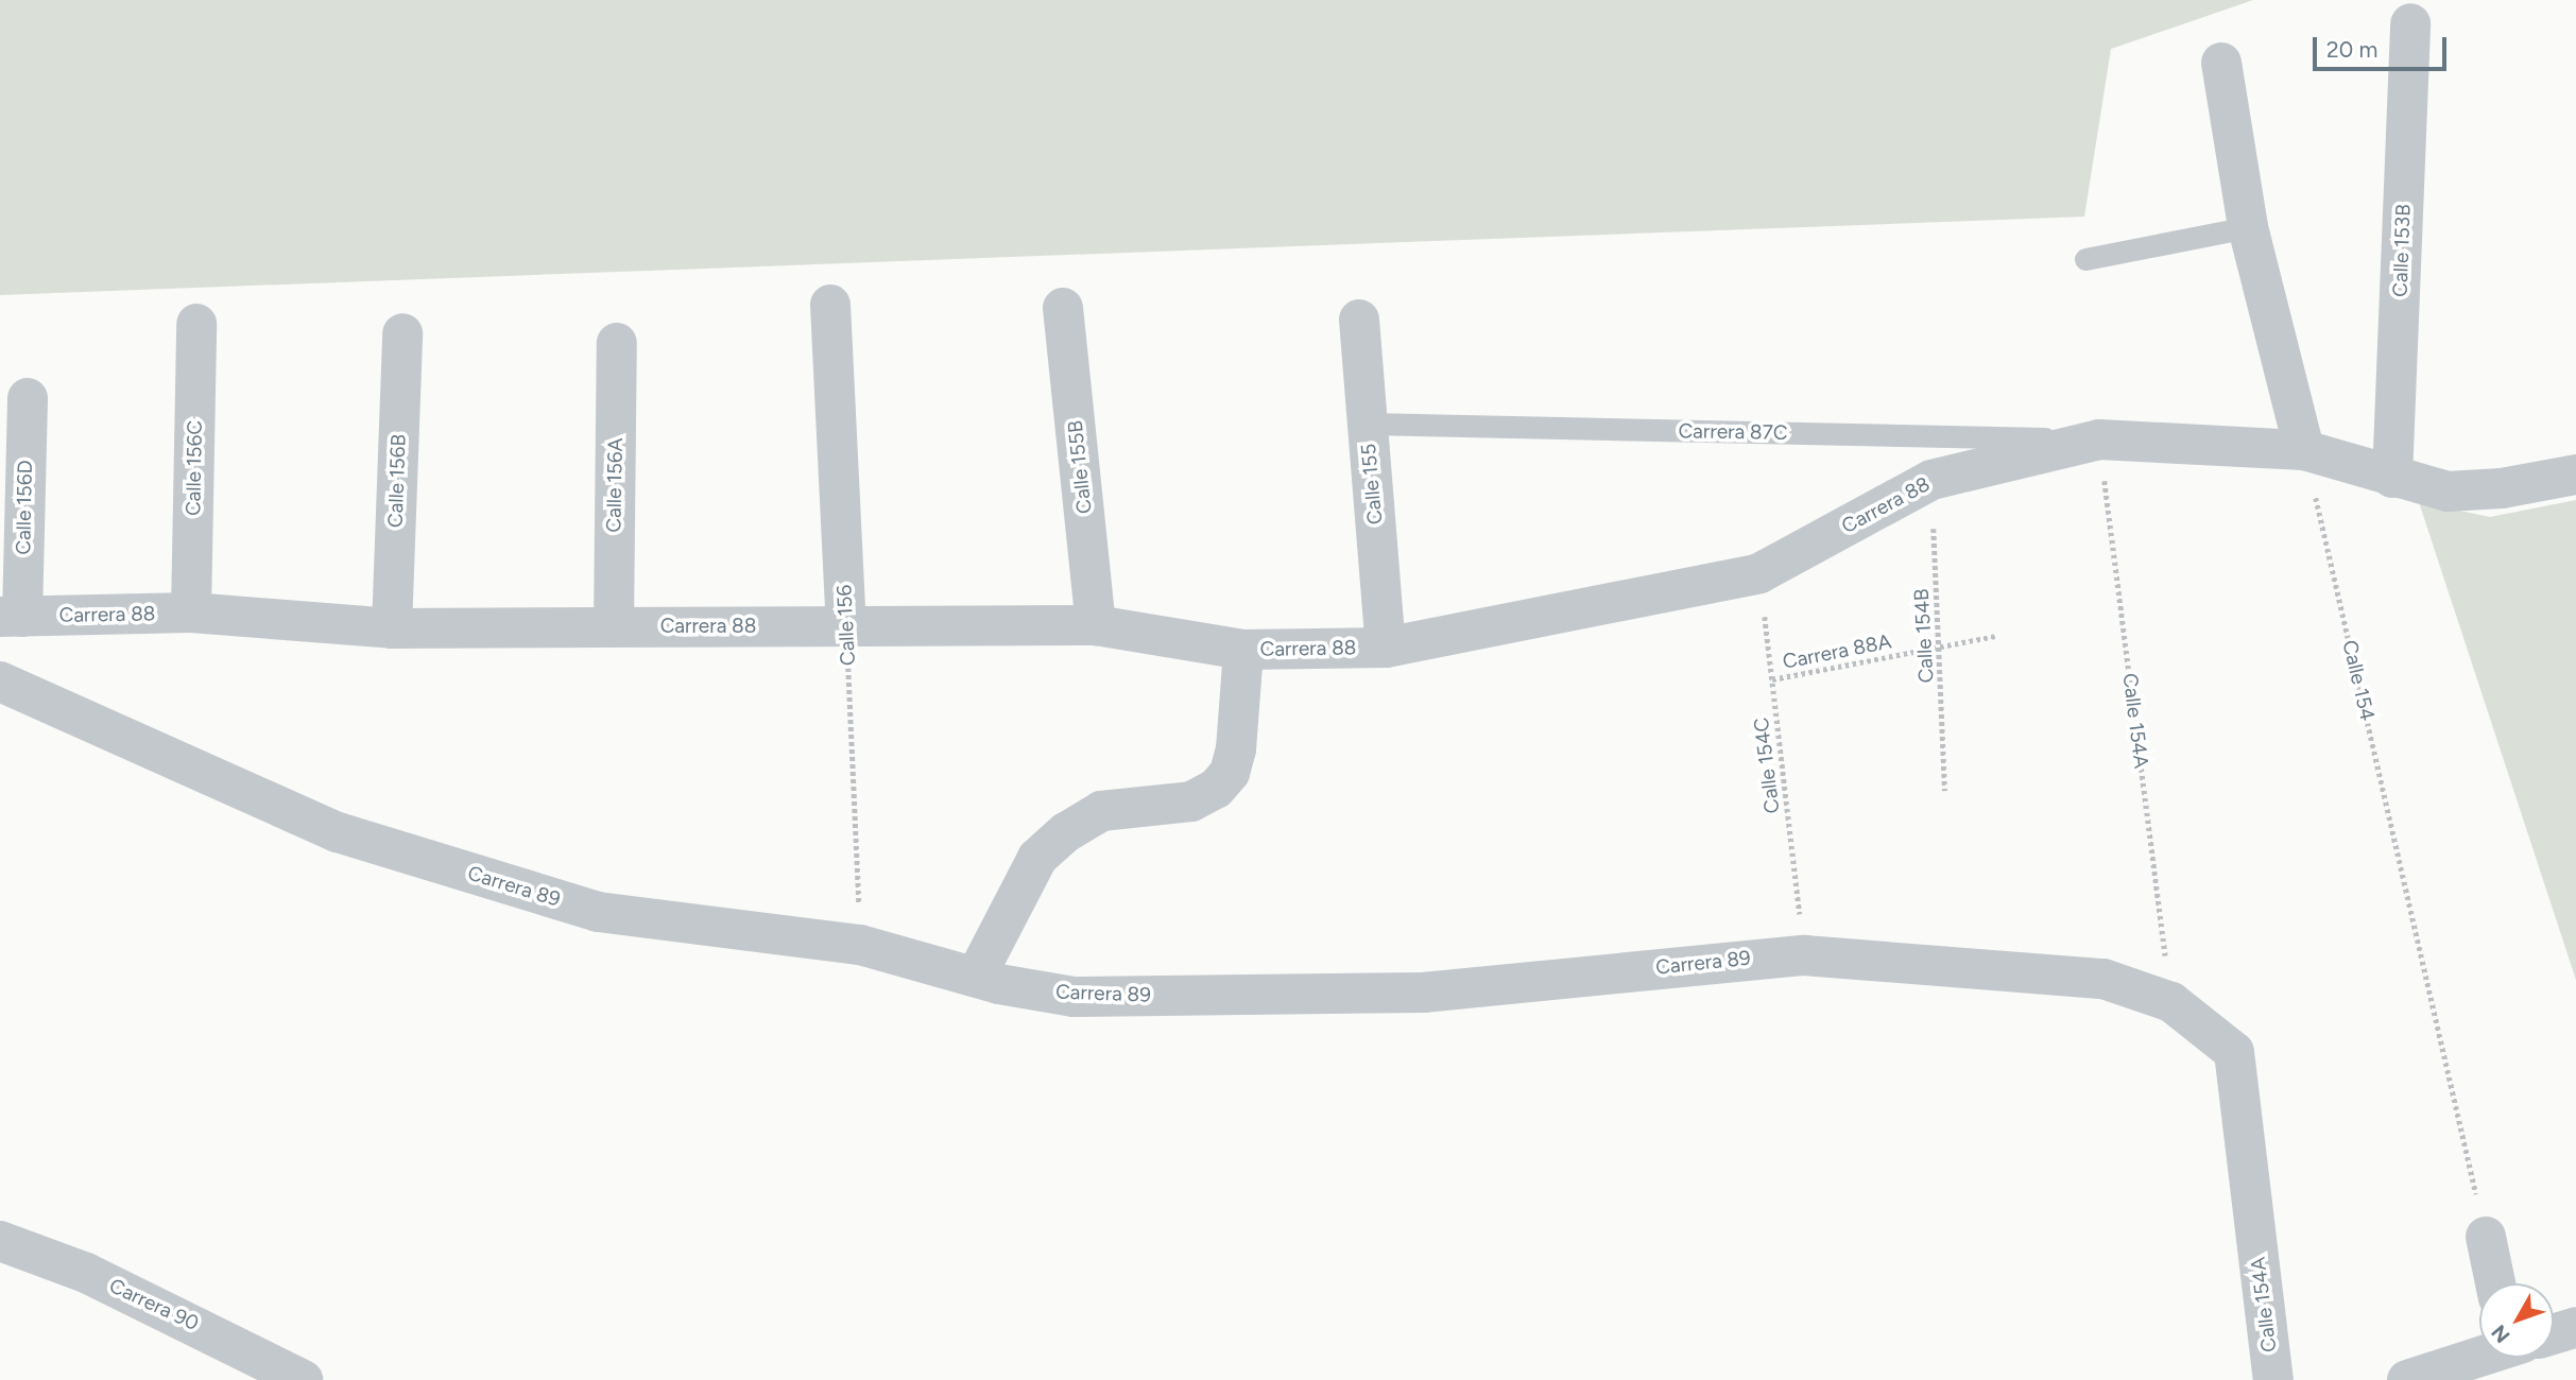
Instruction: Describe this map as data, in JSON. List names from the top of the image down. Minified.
{"streets":{"street":["Calle 153B","Calle 155B","Calle 156C","Calle 156B","Calle 155","Calle 156A","Carrera 88","Calle 156D","Calle 156","Calle 154A","Carrera 89","Carrera 90"],"lane":["Carrera 87C"],"path":["Calle 154B","Carrera 88A","Calle 154","Calle 154C"]},"crossings":[["Calle 153B","Carrera 88"],["Carrera 87C","Calle 155"],["Carrera 87C","Carrera 88"],["Carrera 87C","Calle 154A"],["Calle 155B","Carrera 88"],["Calle 156C","Carrera 88"],["Calle 156B","Carrera 88"],["Calle 155","Carrera 88"],["Calle 156A","Carrera 88"],["Carrera 88","Calle 156D"],["Carrera 88","Calle 156"],["Carrera 88","Calle 154B"],["Carrera 88","Calle 154"],["Carrera 88","Calle 154A"],["Carrera 88","Calle 154C"],["Calle 156","Carrera 89"],["Calle 154B","Carrera 88A"],["Carrera 88A","Calle 154C"],["Calle 154A","Carrera 89"],["Calle 154C","Carrera 89"]],"scale_bar":"20 m","north":"bottom left"}
